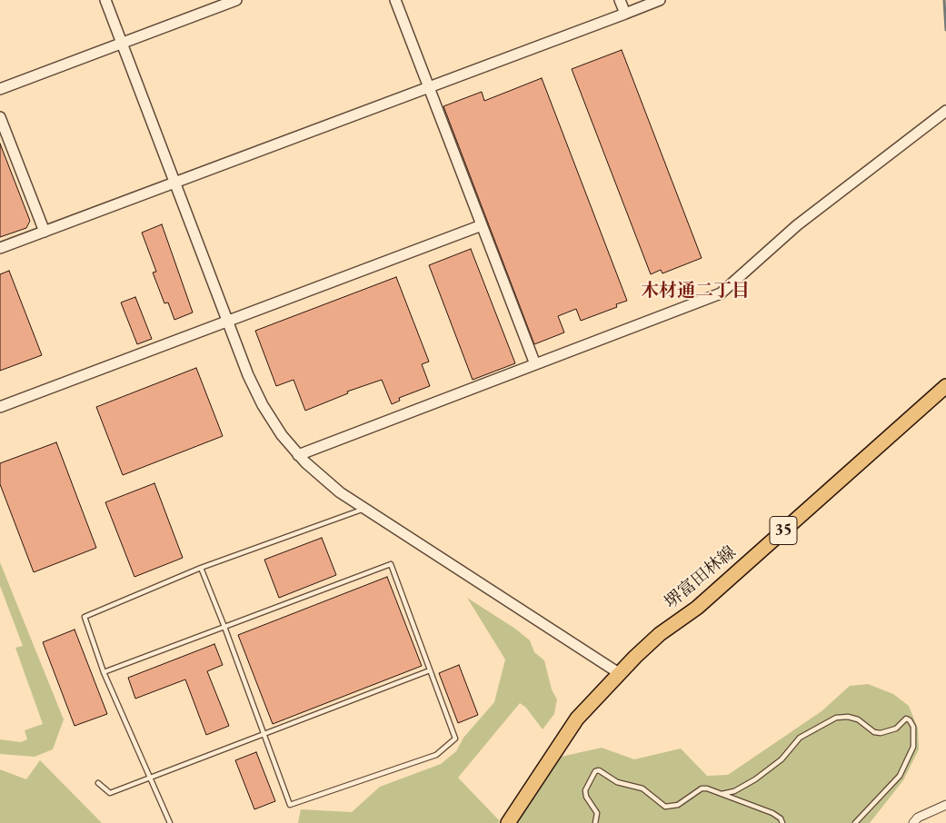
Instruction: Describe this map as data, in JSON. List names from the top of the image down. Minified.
{"streets":{"main road":["35","堺富田林線"]},"districts":["木材通二丁目"]}
